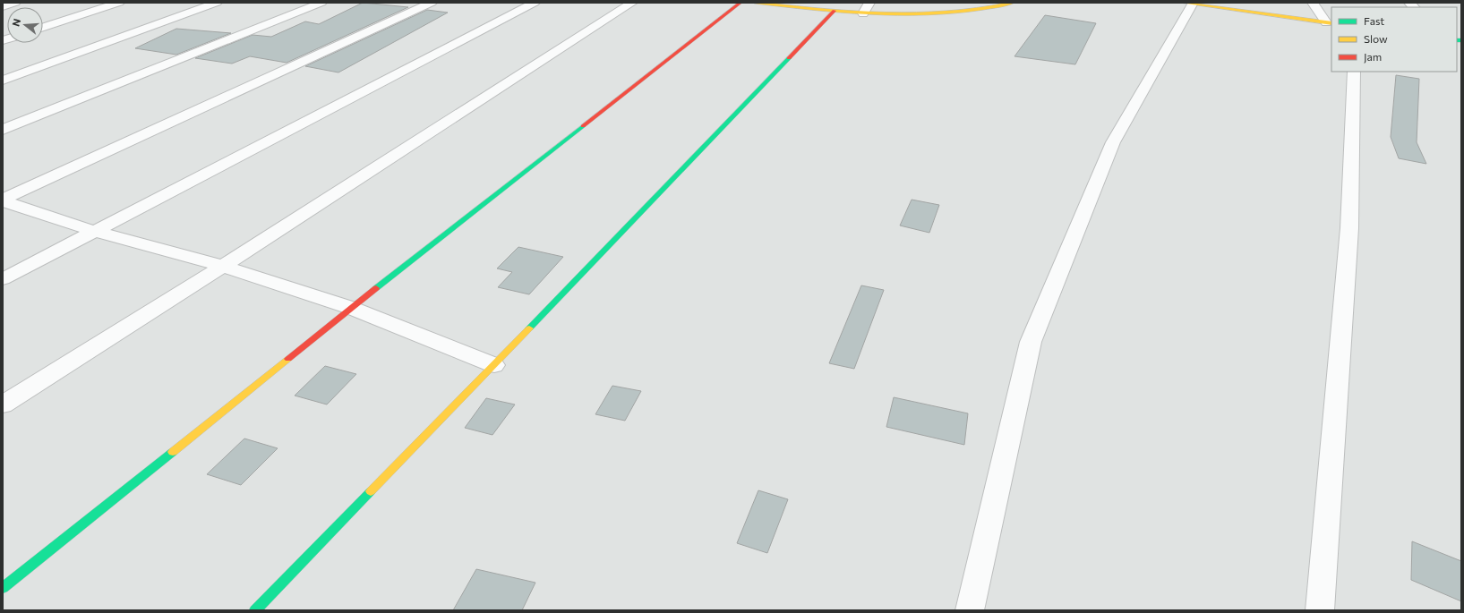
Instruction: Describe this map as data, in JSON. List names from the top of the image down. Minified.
{"legend":["Fast","Slow","Jam"],"north":"left"}
